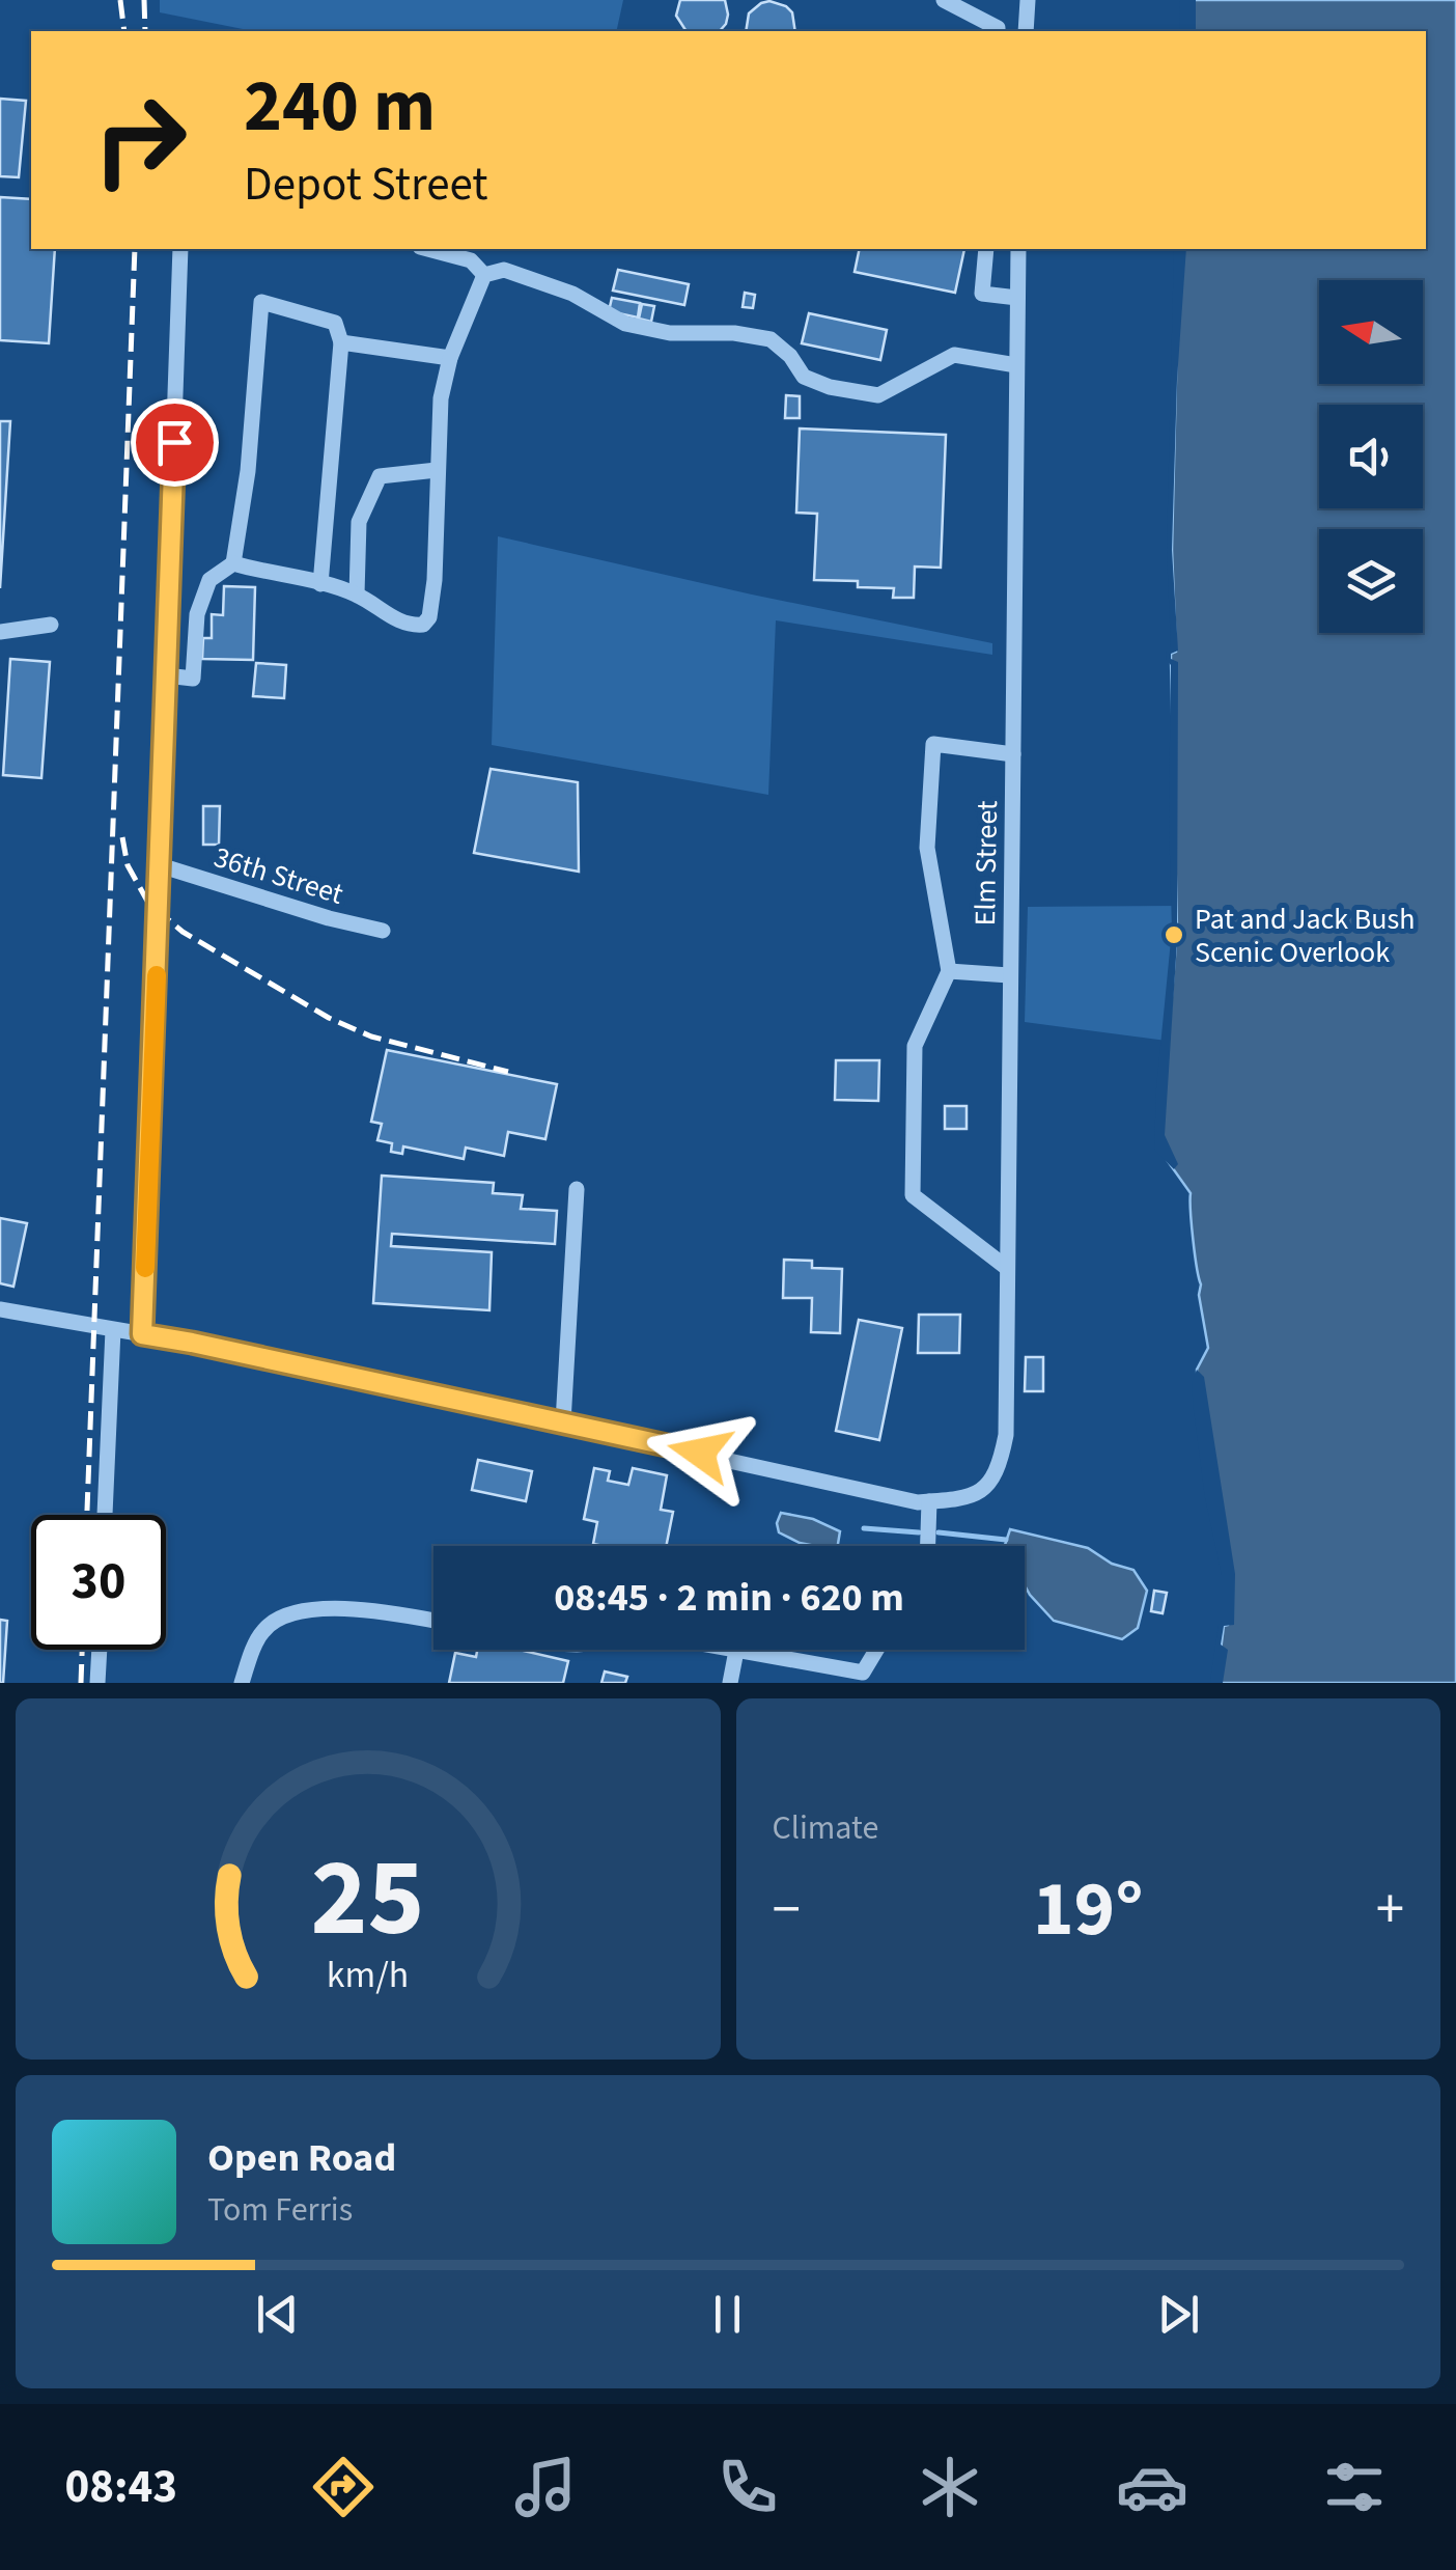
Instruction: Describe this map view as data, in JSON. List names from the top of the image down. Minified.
{"streets":{"street":["Elm Street","36th Street"]},"places":["Pat and Jack Bush Scenic Overlook"],"north":"left","page":{"turn":["240 m","Depot Street"],"limit":"30","trip":"08:45 · 2 min · 620 m","tile":"Climate","heat":["−","19°","+"],"song":["Open Road","Tom Ferris"],"tabs":"08:43","gauge":["25","km/h"]}}
